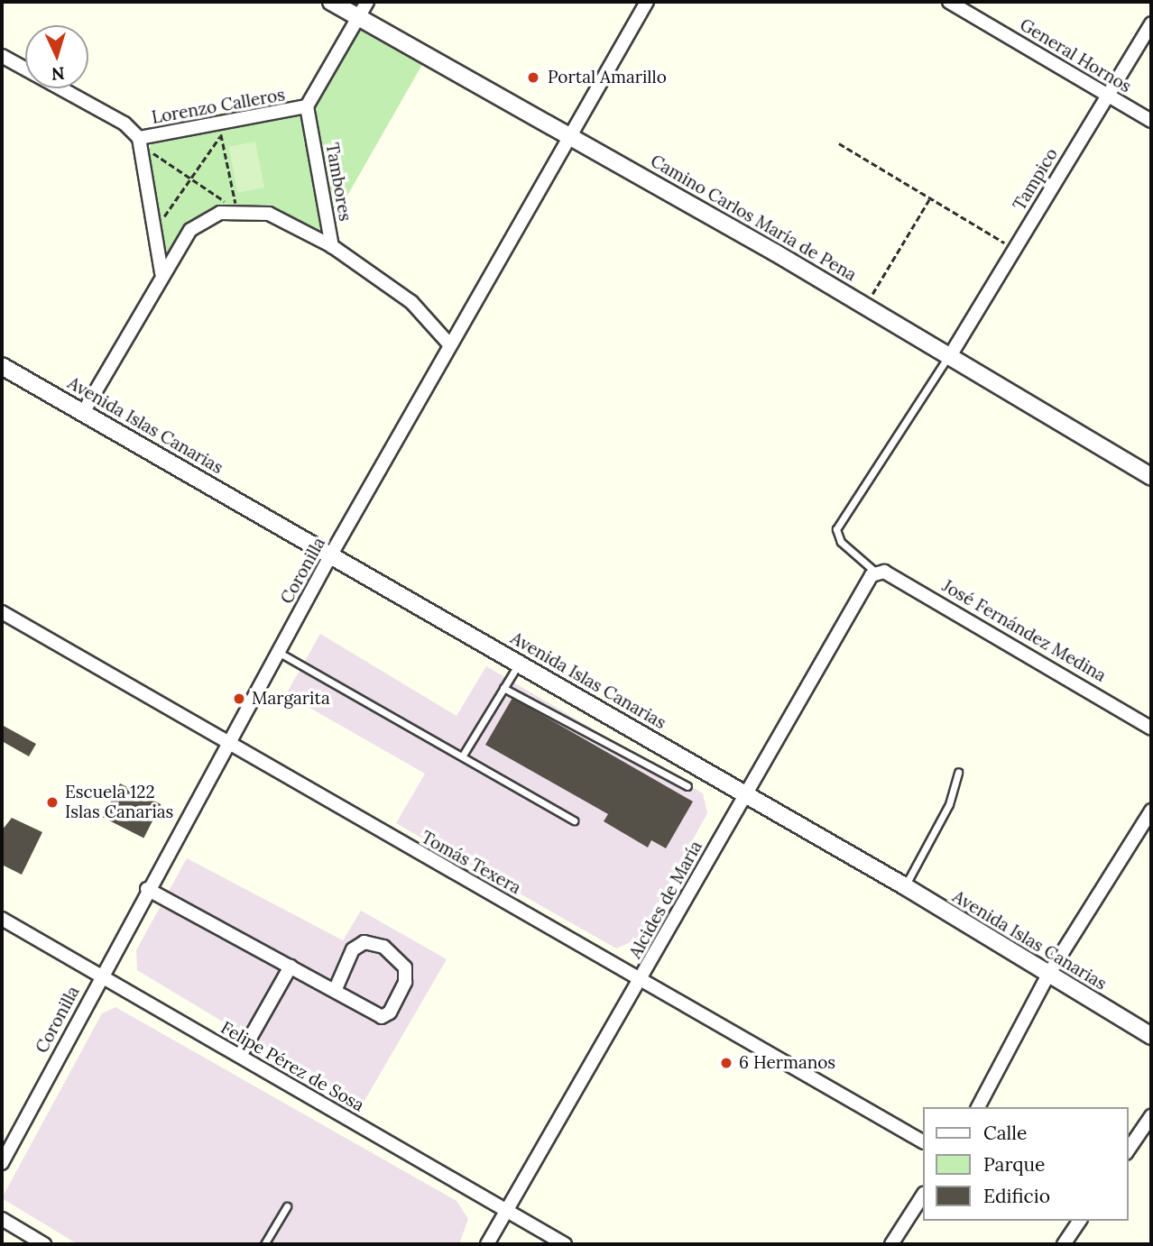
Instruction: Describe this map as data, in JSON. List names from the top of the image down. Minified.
{"streets":{"street":["General Hornos","Lorenzo Calleros","Tampico","Tambores","Camino Carlos María de Pena","Avenida Islas Canarias","Coronilla","José Fernández Medina","Tomás Texera","Alcides de María","Felipe Pérez de Sosa"]},"crossings":[["General Hornos","Tampico"],["Lorenzo Calleros","Tambores"],["Lorenzo Calleros","Camino Carlos María de Pena"],["Tampico","Camino Carlos María de Pena"],["Camino Carlos María de Pena","Coronilla"],["Avenida Islas Canarias","Coronilla"],["Avenida Islas Canarias","Alcides de María"],["Coronilla","Tomás Texera"],["Coronilla","Felipe Pérez de Sosa"],["José Fernández Medina","Alcides de María"],["Tomás Texera","Alcides de María"],["Alcides de María","Felipe Pérez de Sosa"]],"places":["Portal Amarillo","Margarita","Escuela 122 Islas Canarias","6 Hermanos"],"legend":["Calle","Parque","Edificio"],"north":"bottom"}
